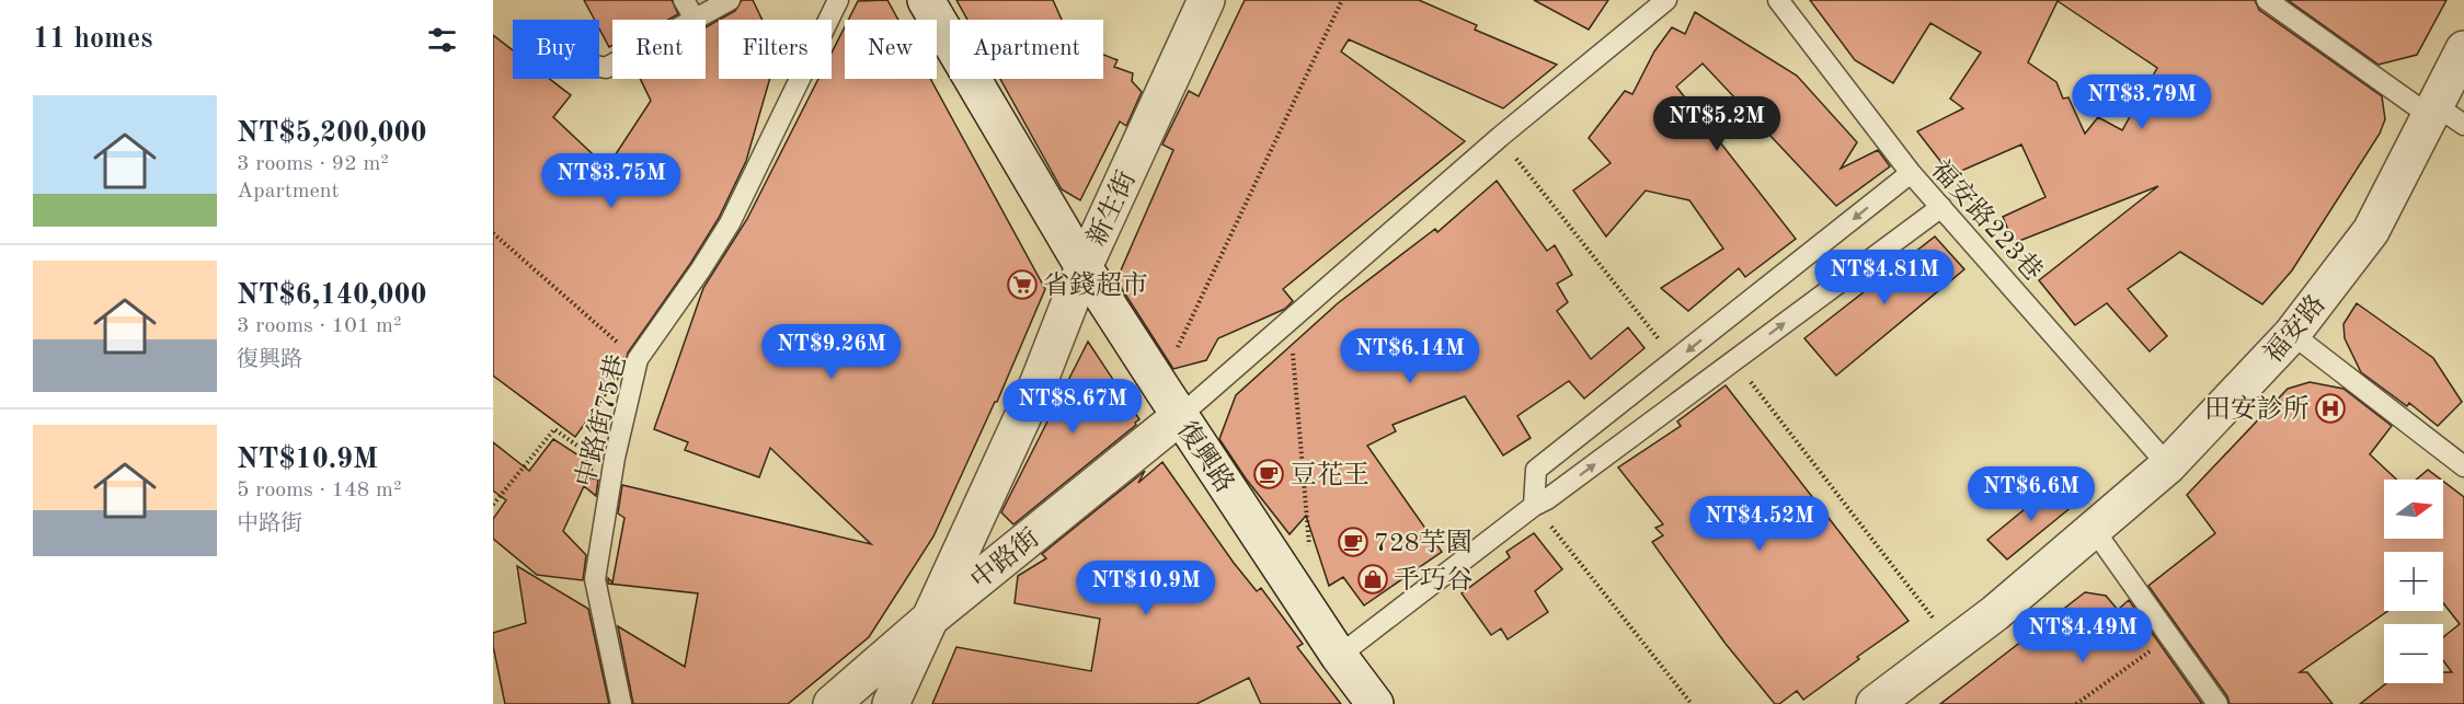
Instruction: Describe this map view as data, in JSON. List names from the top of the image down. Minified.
{"streets":{"street":["新生街","福安路","復興路","中路街"],"lane":["福安路223巷","中路街75巷"]},"crossings":[["新生街","復興路"],["新生街","中路街"],["福安路223巷","福安路"],["復興路","中路街"]],"places":{"supermarket":["省錢超市"],"hospital":["田安診所"],"cafe":["豆花王","728芋園"],"shop":["千巧谷"]},"north":"right","page":{"heading":"11 homes","chip":["Buy","Rent","Filters","New","Apartment"],"price":["NT$3.79M","NT$5.2M","NT$3.75M","NT$4.81M","NT$9.26M","NT$6.14M","NT$8.67M","NT$6.6M","NT$4.52M","NT$10.9M","NT$4.49M"],"list":[{"name":"NT$5,200,000","note":"3 rooms · 92 m² · Apartment"},{"name":"NT$6,140,000","note":"3 rooms · 101 m² · 復興路"},{"name":"NT$10.9M","note":"5 rooms · 148 m² · 中路街"}],"map_buttons":["+","−"]}}
